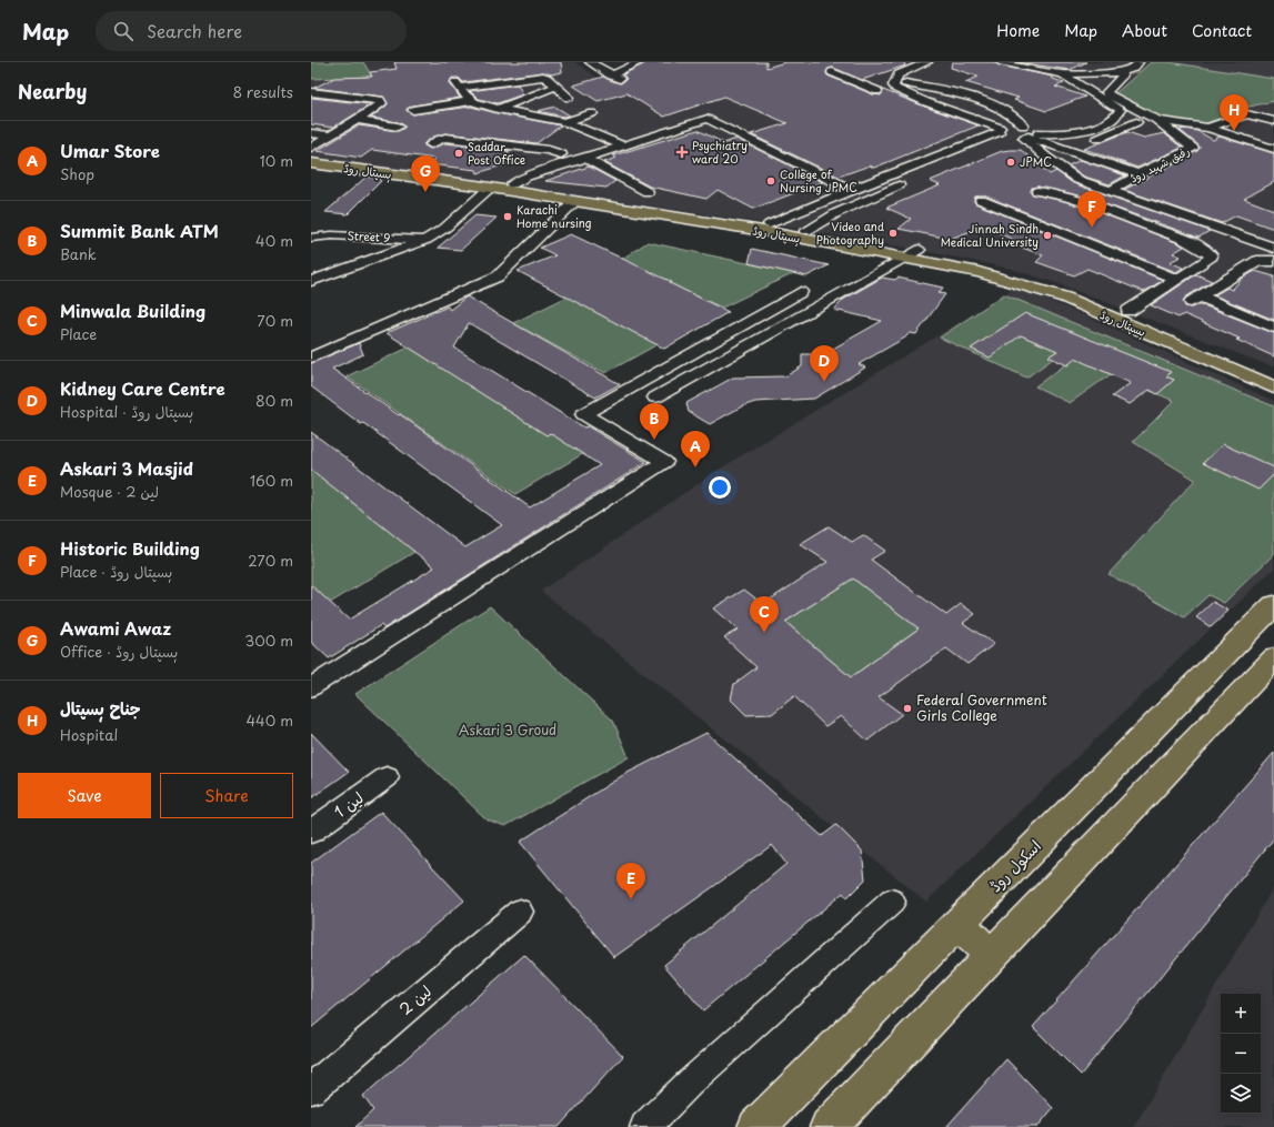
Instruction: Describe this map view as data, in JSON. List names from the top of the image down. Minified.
{"streets":{"main road":["ہسپتال روڈ","اسکول روڈ"],"street":["رفیق شہید روڈ","Street 9","لین 1","لین 2"]},"parks":["Askari 3 Groud"],"places":{"health":["Psychiatry ward 20"],"other":["Saddar Post Office","JPMC","College of Nursing JPMC","Karachi Home nursing","Video and Photography","Jinnah Sindh Medical University","Federal Government Girls College"]},"page":{"header":"Map","search":"Search here","nav":["Home","Map","About","Contact"],"heading":["Nearby","8 results"],"pins":["H","G","F","D","B","A","C","E"],"list":[{"mark":"A","name":"Umar Store","note":"Shop","value":"10 m"},{"mark":"B","name":"Summit Bank ATM","note":"Bank","value":"40 m"},{"mark":"C","name":"Minwala Building","note":"Place","value":"70 m"},{"mark":"D","name":"Kidney Care Centre","note":"Hospital · ہسپتال روڈ","value":"80 m"},{"mark":"E","name":"Askari 3 Masjid","note":"Mosque · لین 2","value":"160 m"},{"mark":"F","name":"Historic Building","note":"Place · ہسپتال روڈ","value":"270 m"},{"mark":"G","name":"Awami Awaz","note":"Office · ہسپتال روڈ","value":"300 m"},{"mark":"H","name":"جناح ہسپتال","note":"Hospital","value":"440 m"}],"buttons":["Save","Share"],"map_buttons":["+","−"]}}
